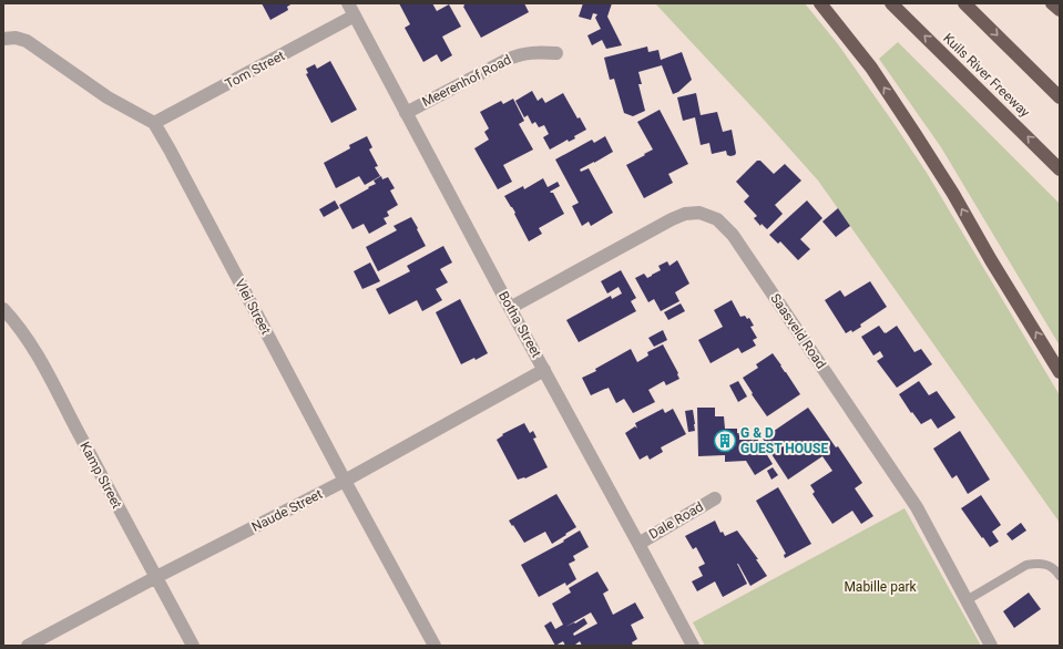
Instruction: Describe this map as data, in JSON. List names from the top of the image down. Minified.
{"streets":{"highway":["Kuils River Freeway"],"street":["Tom Street","Meerenhof Road","Vlei Street","Botha Street","Saasveld Road","Kamp Street","Naude Street","Dale Road"]},"crossings":[["Tom Street","Vlei Street"],["Tom Street","Botha Street"],["Meerenhof Road","Botha Street"],["Vlei Street","Naude Street"],["Botha Street","Saasveld Road"],["Botha Street","Naude Street"],["Botha Street","Dale Road"],["Kamp Street","Naude Street"]],"parks":["Mabille park"],"places":{"building":["G & D GUEST HOUSE"]}}
